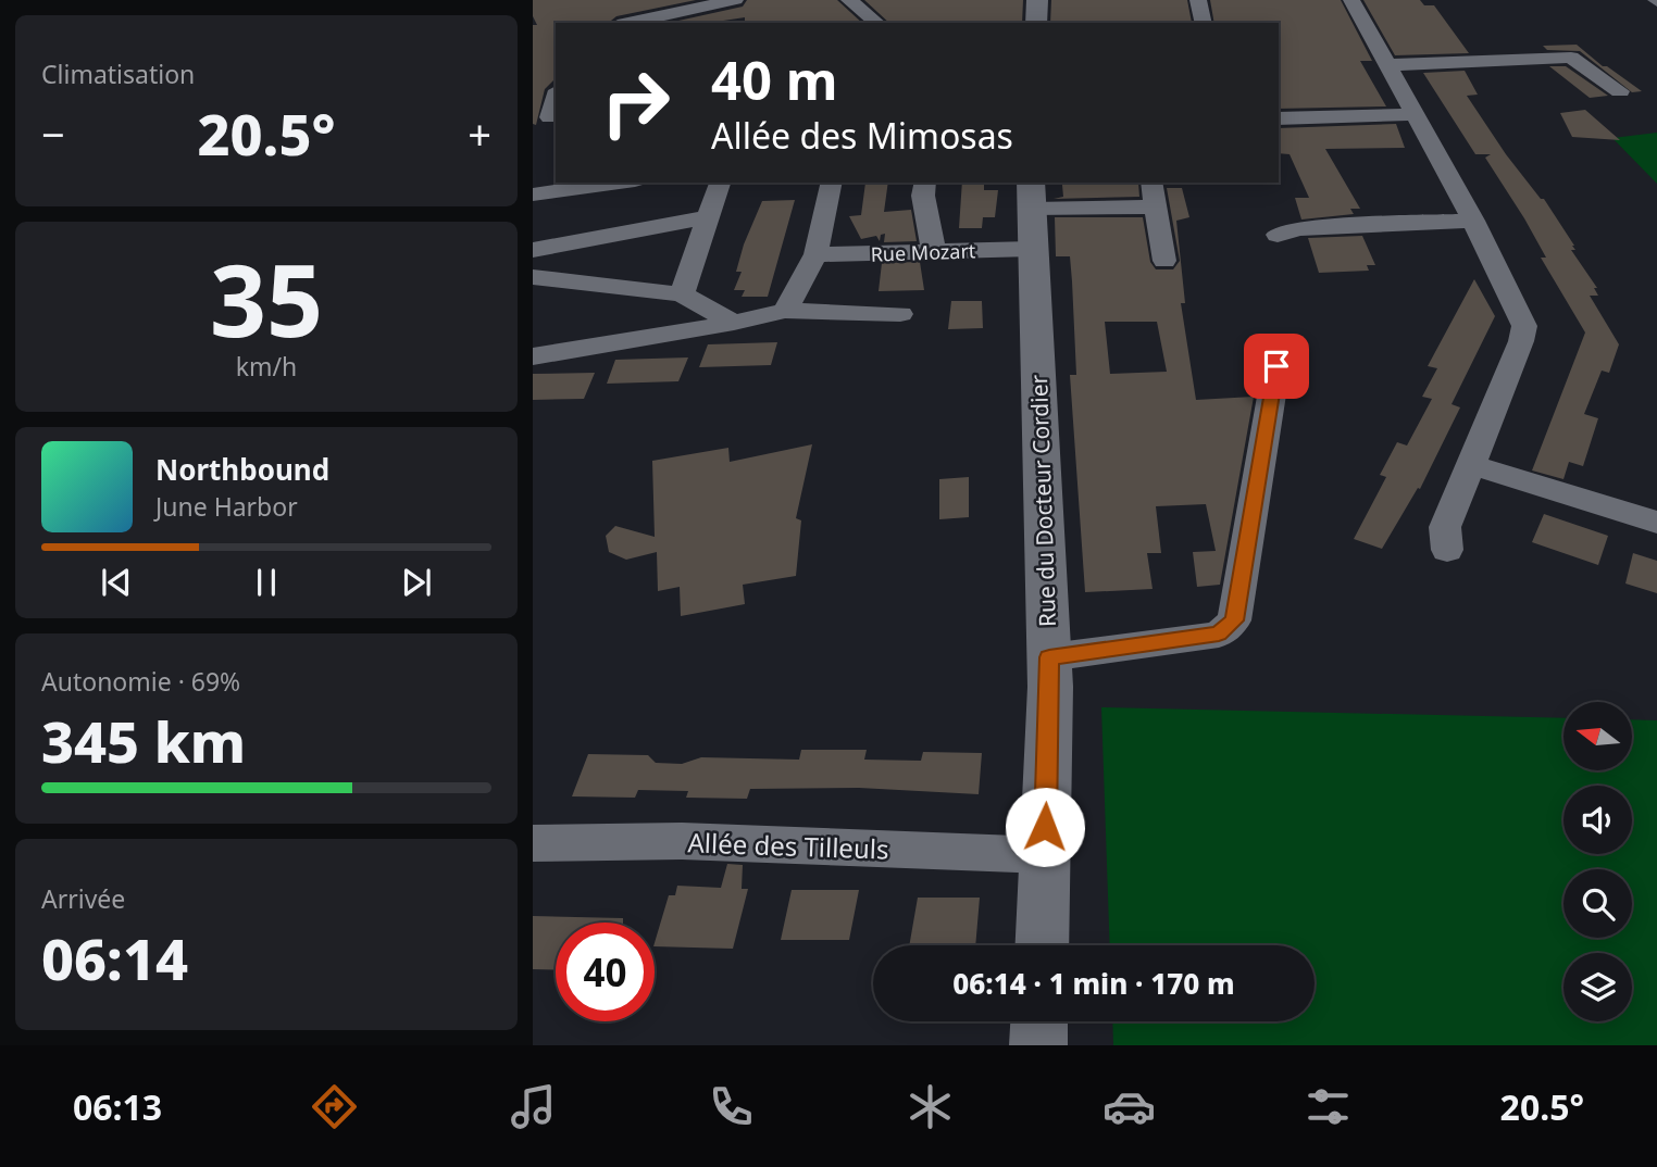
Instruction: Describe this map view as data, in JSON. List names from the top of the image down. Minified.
{"streets":{"street":["Rue Mozart","Rue du Docteur Cordier","Allée des Tilleuls"]},"crossings":[["Rue Mozart","Rue du Docteur Cordier"],["Rue du Docteur Cordier","Allée des Tilleuls"]],"north":"left","page":{"tile":["Climatisation",["35","km/h"],["Autonomie · 69%","345 km"],["Arrivée","06:14"]],"turn":["40 m","Allée des Mimosas"],"heat":["−","20.5°","+"],"song":["Northbound","June Harbor"],"limit":"40","trip":"06:14 · 1 min · 170 m","tabs":["06:13","20.5°"]}}
